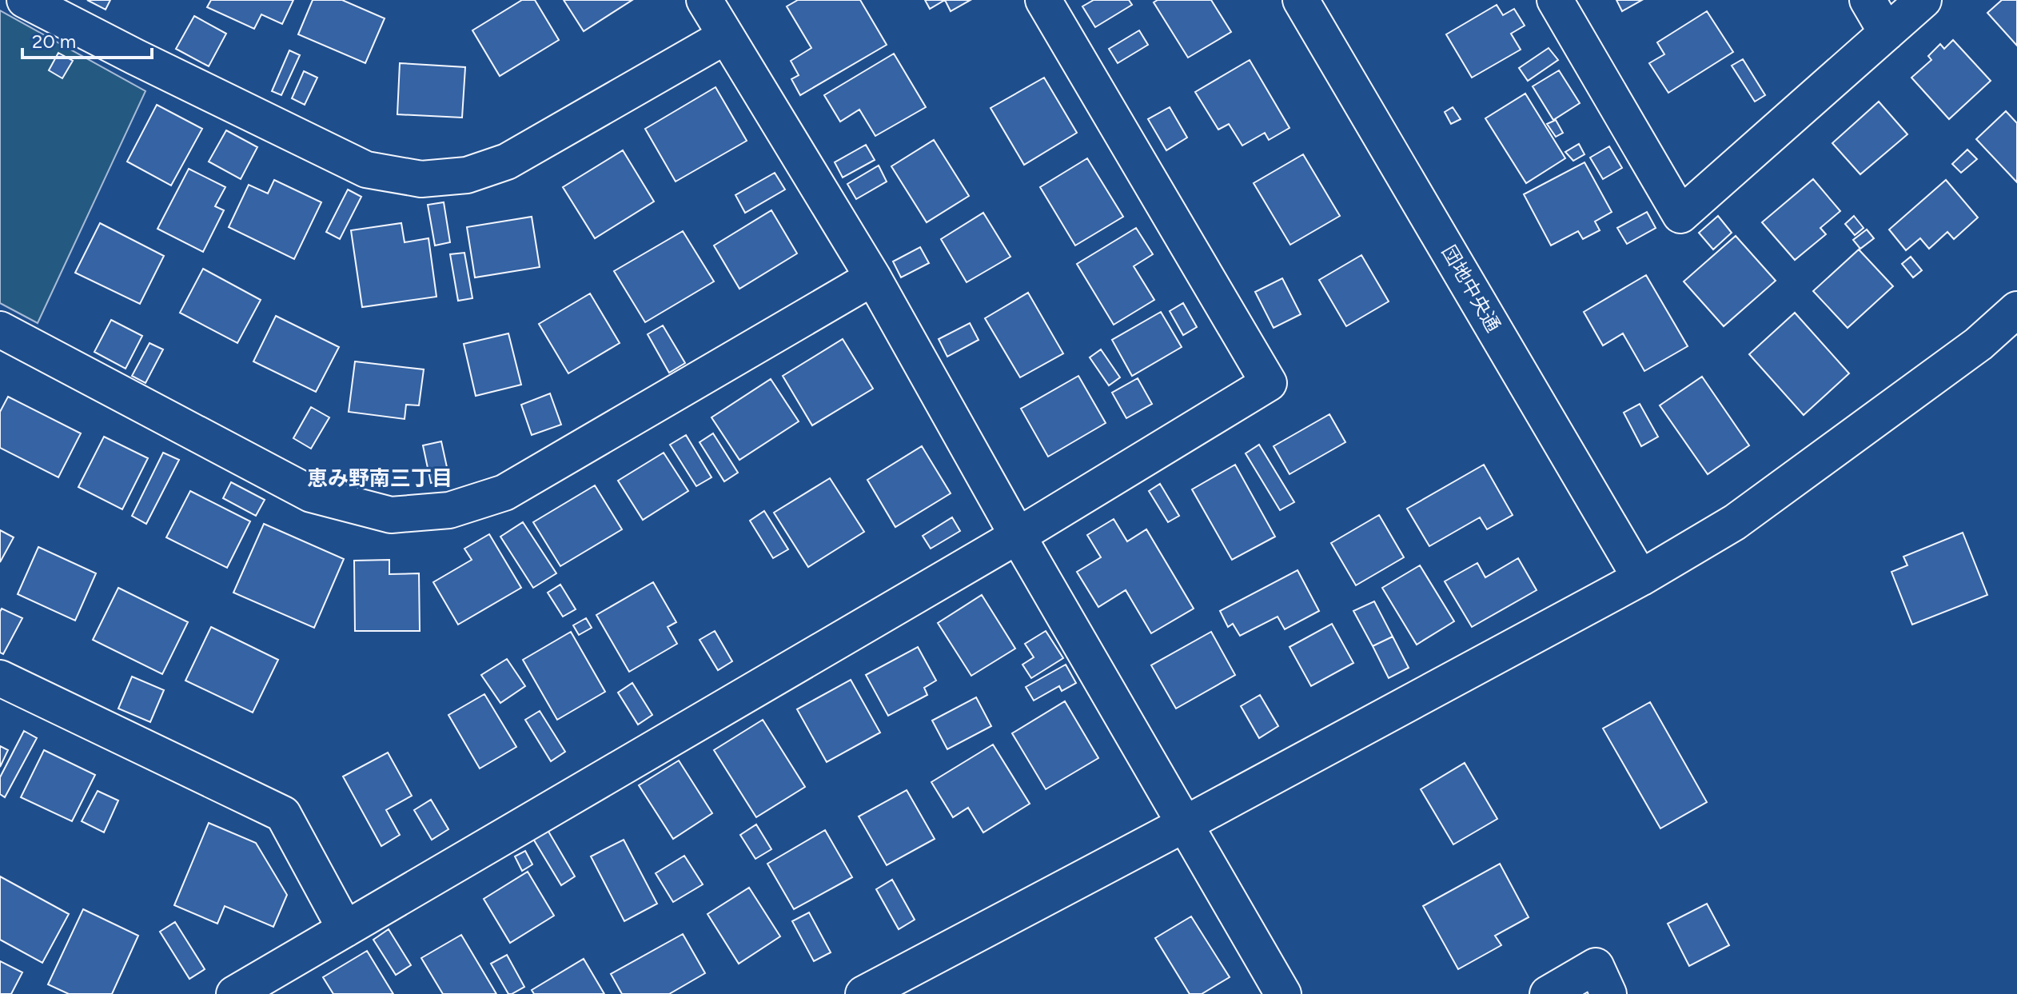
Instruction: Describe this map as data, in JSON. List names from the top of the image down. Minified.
{"streets":{"street":["団地中央通"]},"districts":["恵み野南三丁目"],"scale_bar":"20 m"}
